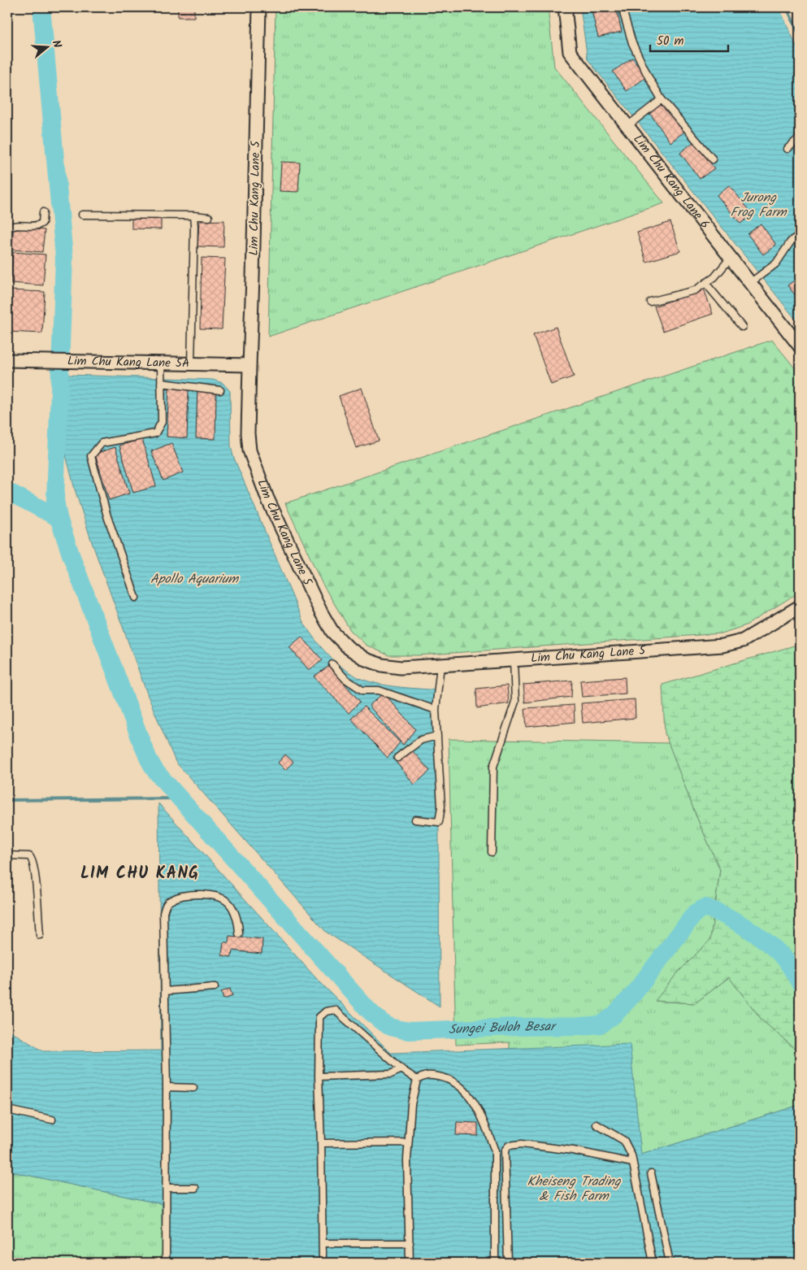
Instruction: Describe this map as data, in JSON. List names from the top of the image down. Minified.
{"streets":{"street":["Lim Chu Kang Lane 6","Lim Chu Kang Lane 5","Lim Chu Kang Lane 5A"]},"crossings":[["Lim Chu Kang Lane 5","Lim Chu Kang Lane 5A"]],"districts":["LIM CHU KANG"],"water":["Jurong Frog Farm","Apollo Aquarium","Sungei Buloh Besar","Kheiseng Trading & Fish Farm"],"scale_bar":"50 m","north":"right"}
